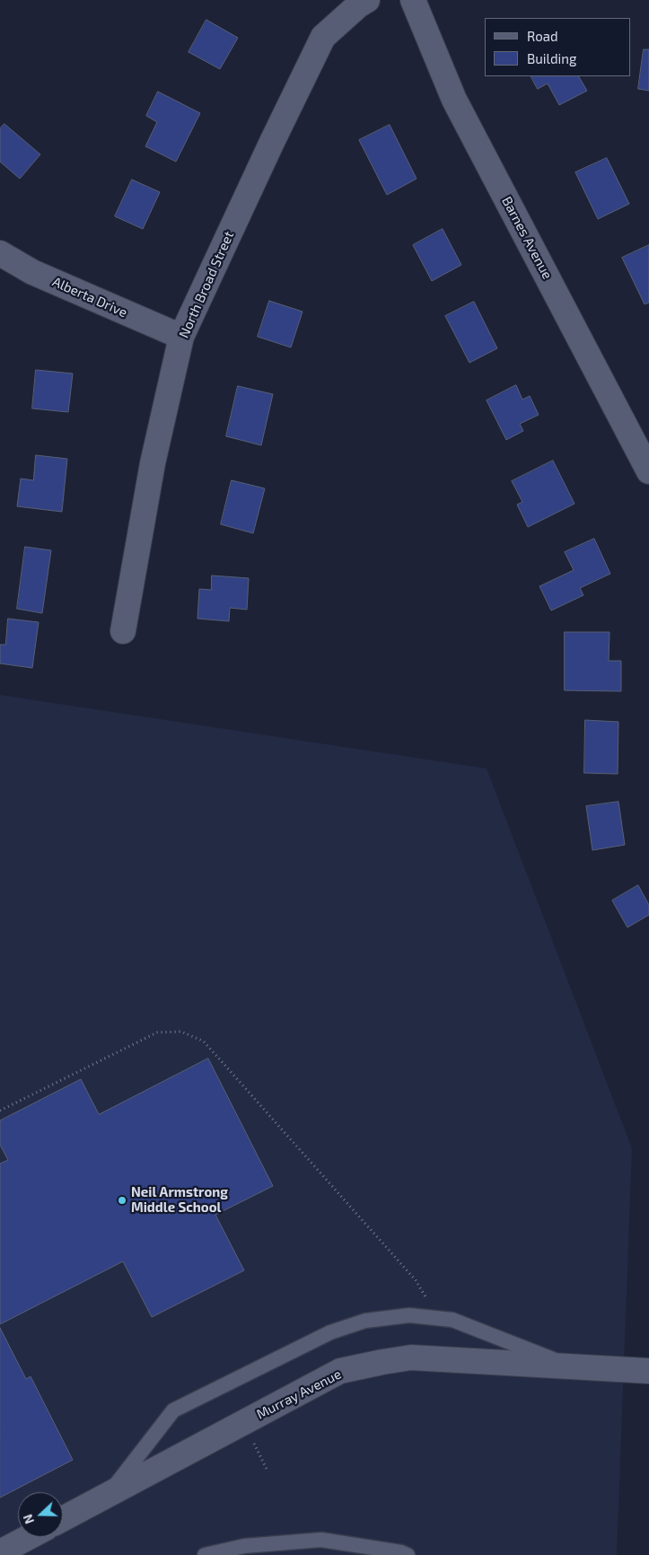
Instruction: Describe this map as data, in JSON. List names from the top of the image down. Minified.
{"streets":{"street":["Barnes Avenue","North Broad Street","Alberta Drive","Murray Avenue"]},"crossings":[["North Broad Street","Alberta Drive"]],"places":["Neil Armstrong Middle School"],"legend":["Road","Building"],"north":"left"}
